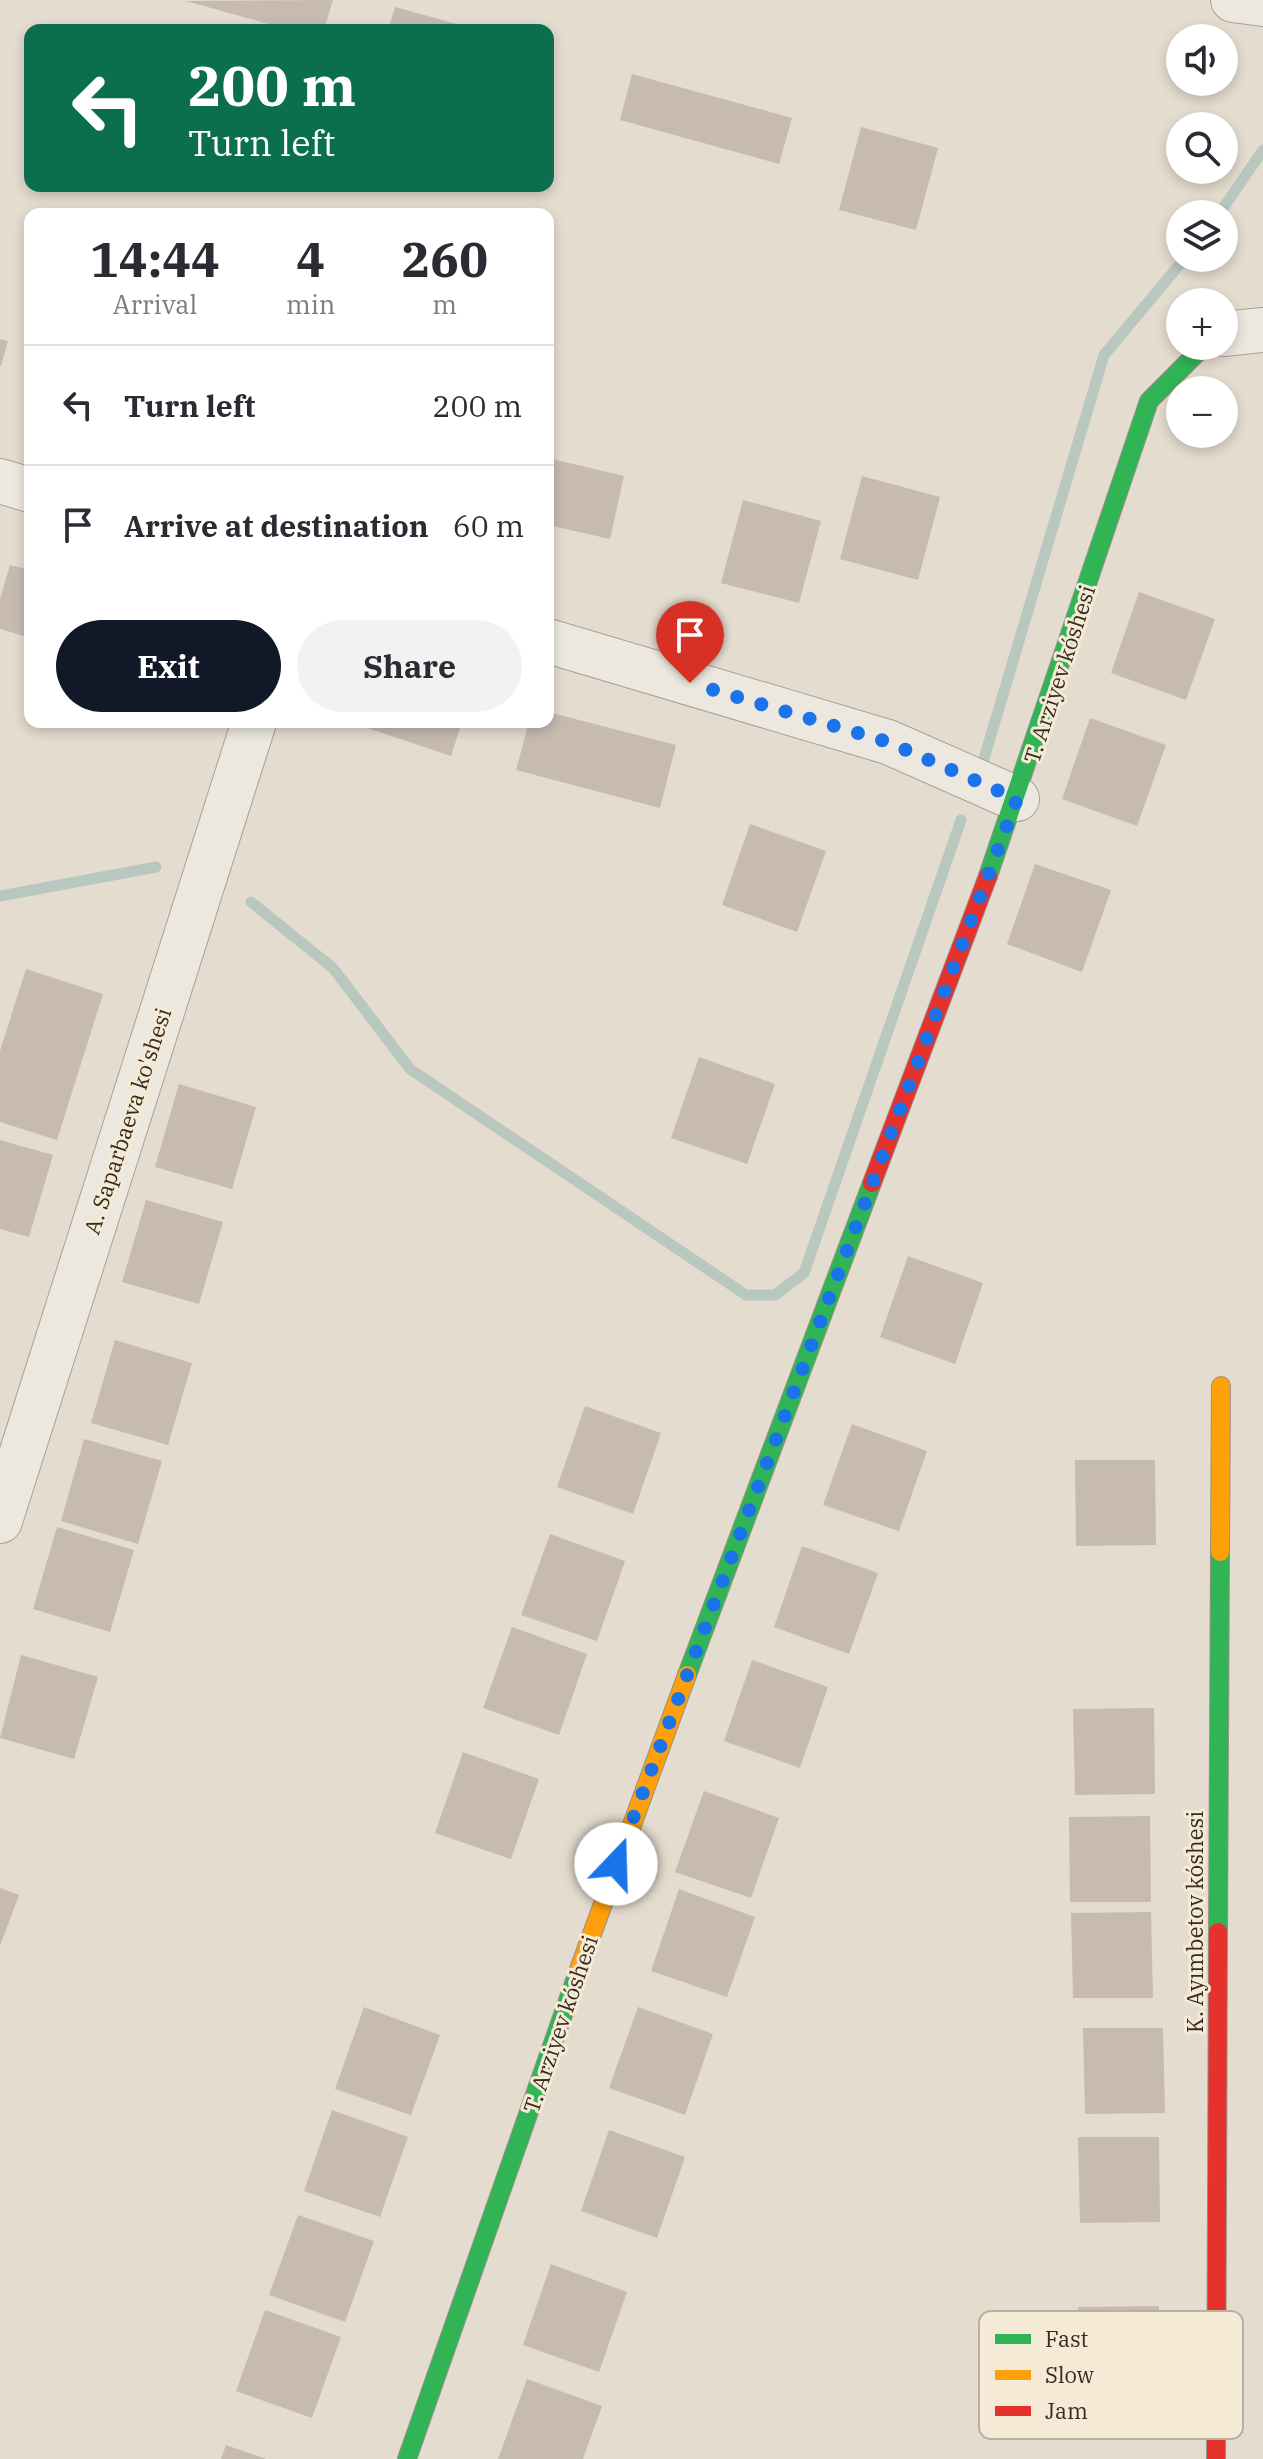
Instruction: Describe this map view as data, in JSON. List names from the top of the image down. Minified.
{"streets":{"street":["T. Arziyev kóshesi","A. Saparbaeva ko'shesi","K. Ayımbetov kóshesi"]},"legend":["Fast","Slow","Jam"],"page":{"map_buttons":["+","−"],"turn":["200 m","Turn left"],"eta":["14:44","Arrival","4","min","260","m"],"list":[{"name":"Turn left","value":"200 m"},{"name":"Arrive at destination","value":"60 m"}],"buttons":["Exit","Share"]}}
